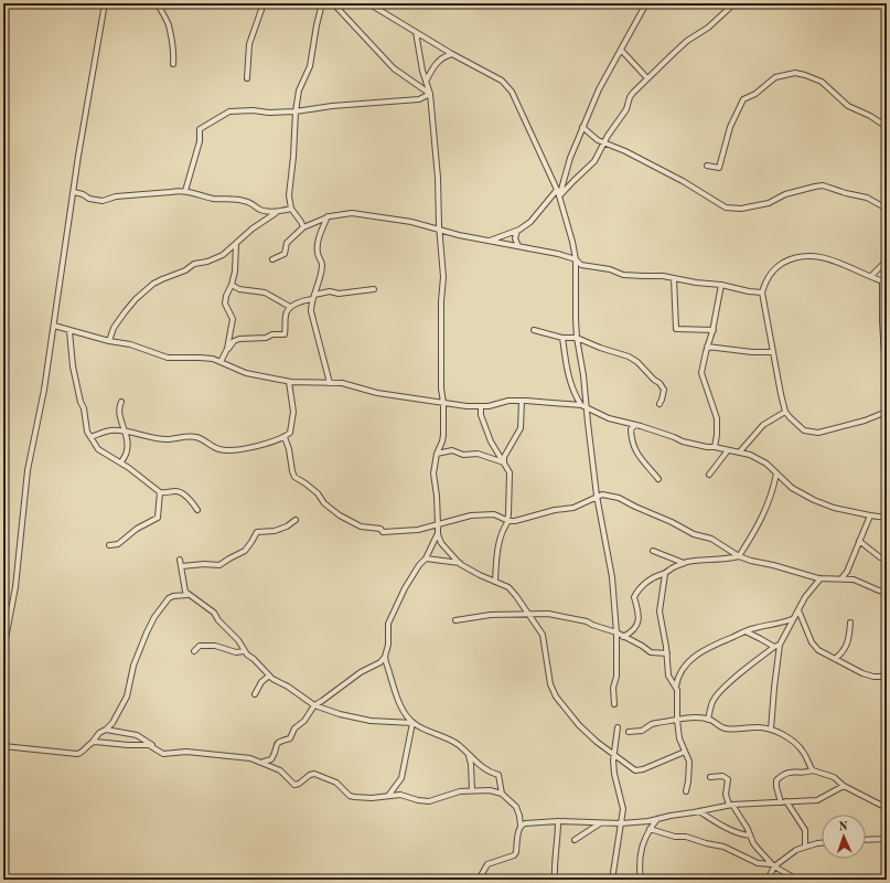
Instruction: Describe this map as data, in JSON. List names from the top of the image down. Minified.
{"north":"top"}
